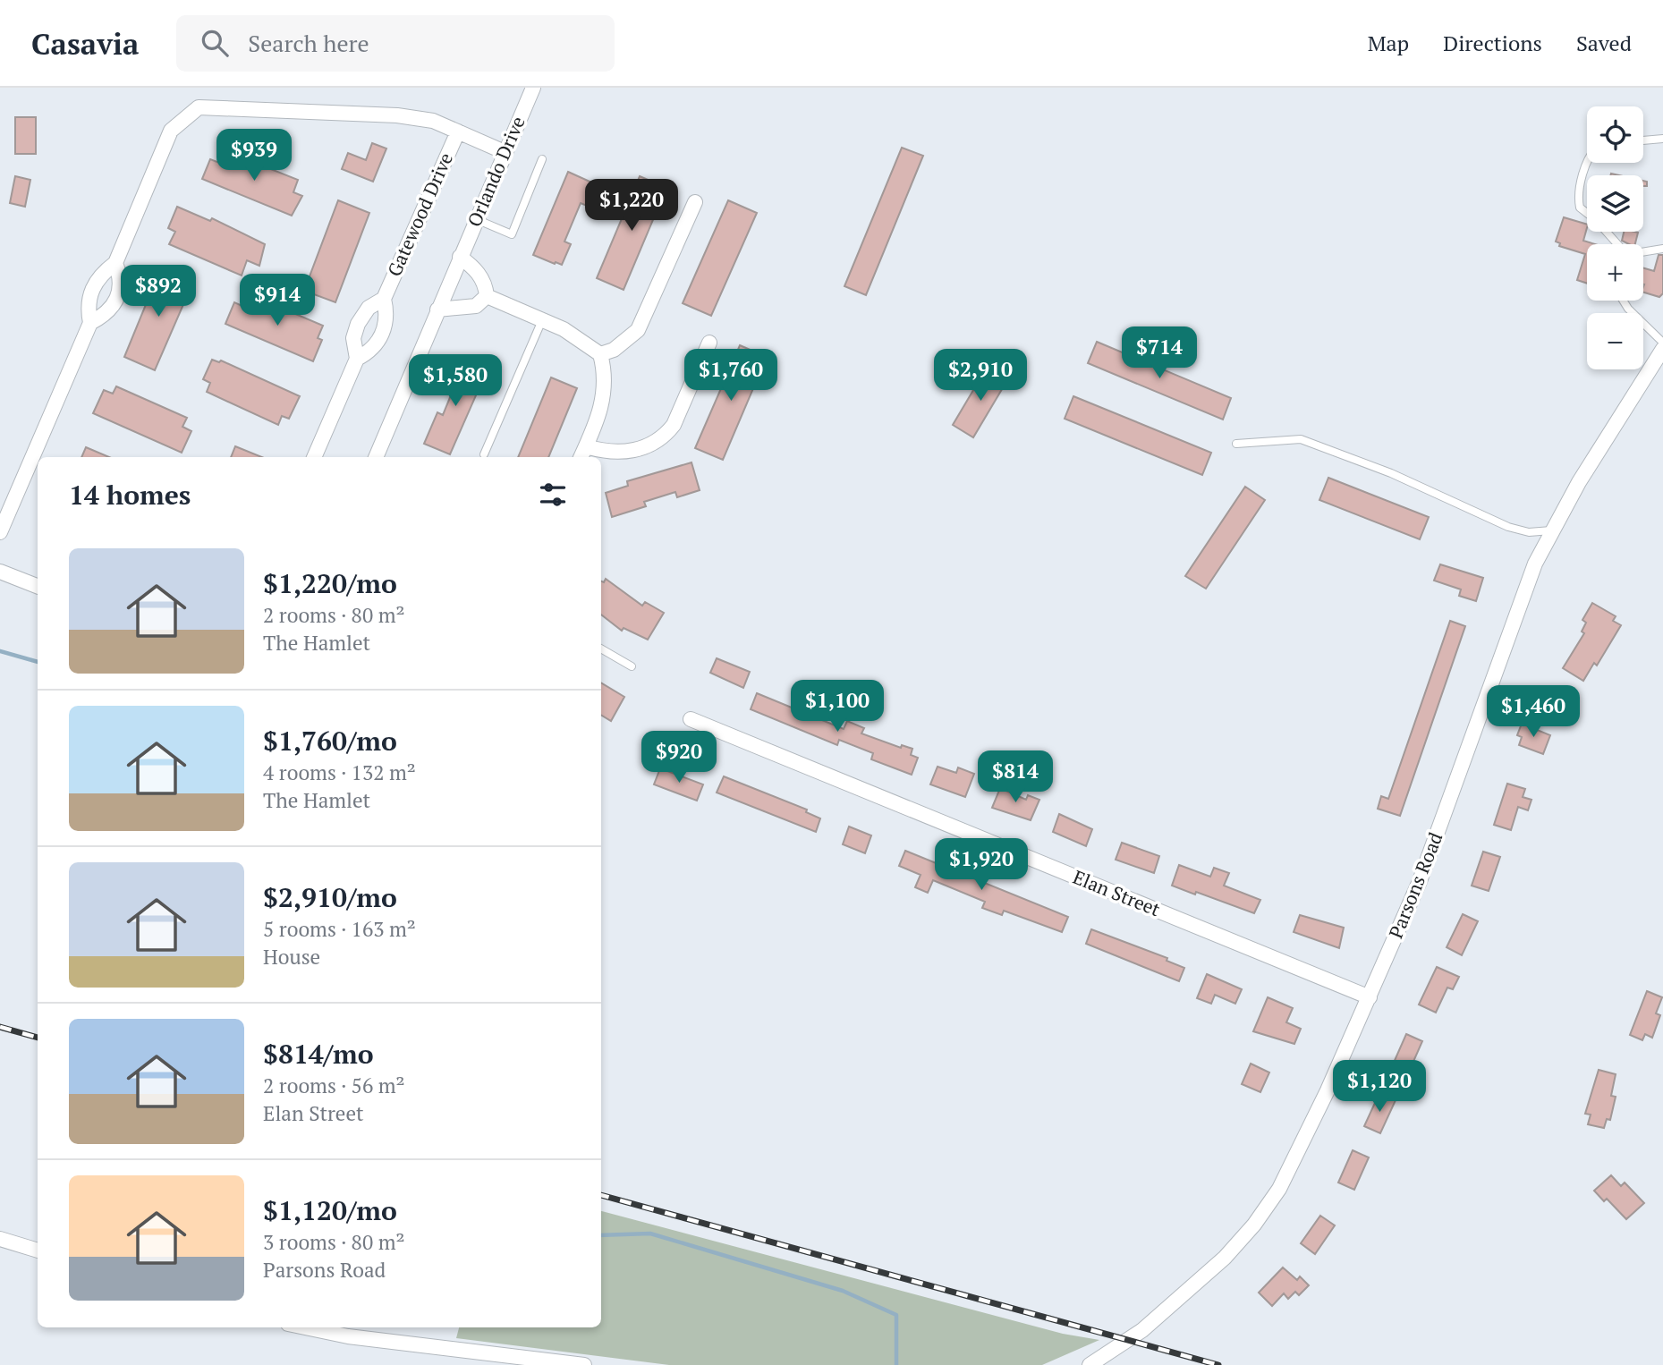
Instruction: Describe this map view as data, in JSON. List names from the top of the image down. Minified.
{"streets":{"street":["Orlando Drive","Gatewood Drive","Parsons Road","Elan Street"]},"crossings":[["Orlando Drive","Gatewood Drive"],["Parsons Road","Elan Street"]],"page":{"header":"Casavia","search":"Search here","nav":["Map","Directions","Saved"],"map_buttons":["+","−"],"price":["$939","$1,220","$892","$914","$714","$1,760","$2,910","$1,580","$1,100","$1,460","$920","$814","$1,920","$1,120"],"heading":"14 homes","list":[{"name":"$1,220/mo","note":"2 rooms · 80 m² · The Hamlet"},{"name":"$1,760/mo","note":"4 rooms · 132 m² · The Hamlet"},{"name":"$2,910/mo","note":"5 rooms · 163 m² · House"},{"name":"$814/mo","note":"2 rooms · 56 m² · Elan Street"},{"name":"$1,120/mo","note":"3 rooms · 80 m² · Parsons Road"}]}}
